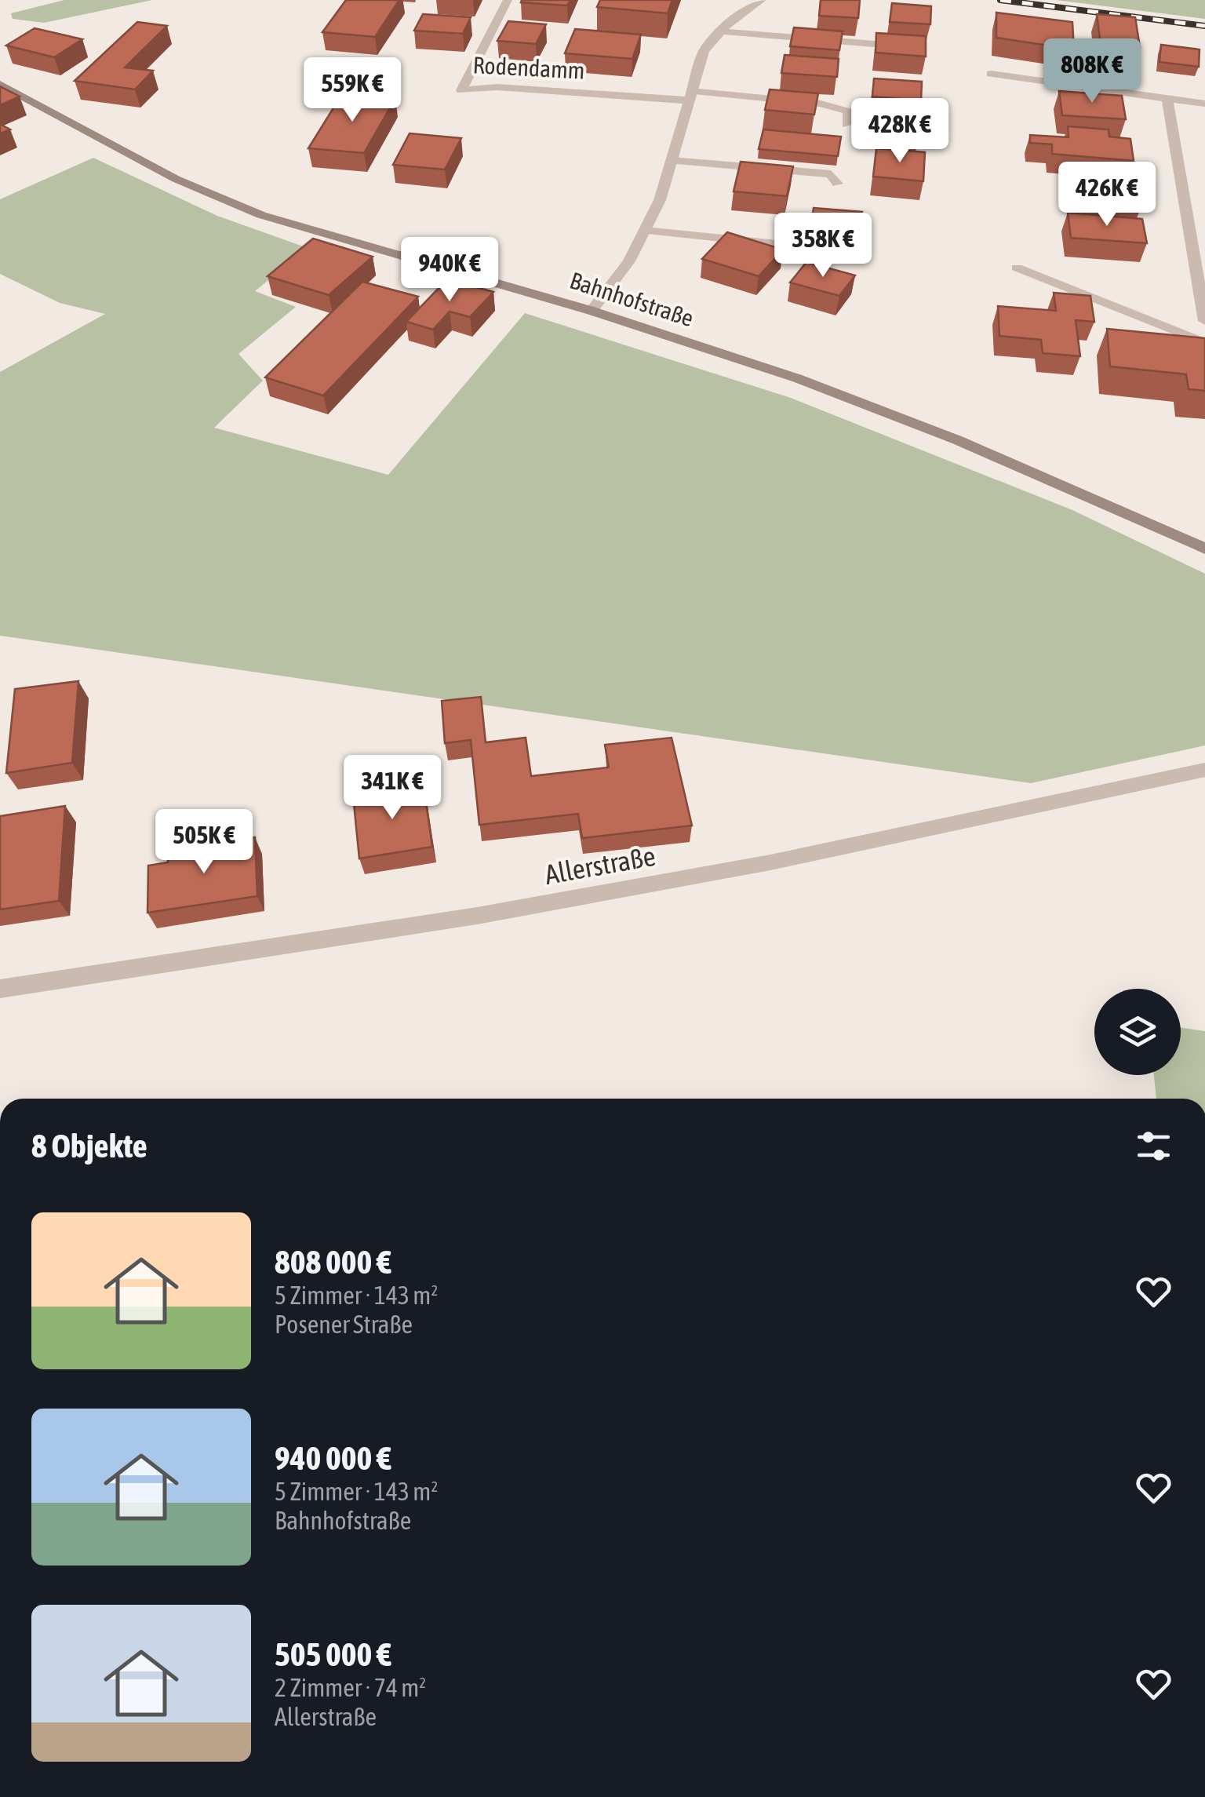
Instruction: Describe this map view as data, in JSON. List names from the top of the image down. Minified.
{"streets":{"street":["Rodendamm","Bahnhofstraße","Allerstraße"]},"page":{"price":["808K €","559K €","428K €","426K €","358K €","940K €","341K €","505K €"],"heading":"8 Objekte","list":[{"name":"808 000 €","note":"5 Zimmer · 143 m² · Posener Straße"},{"name":"940 000 €","note":"5 Zimmer · 143 m² · Bahnhofstraße"},{"name":"505 000 €","note":"2 Zimmer · 74 m² · Allerstraße"}]}}
